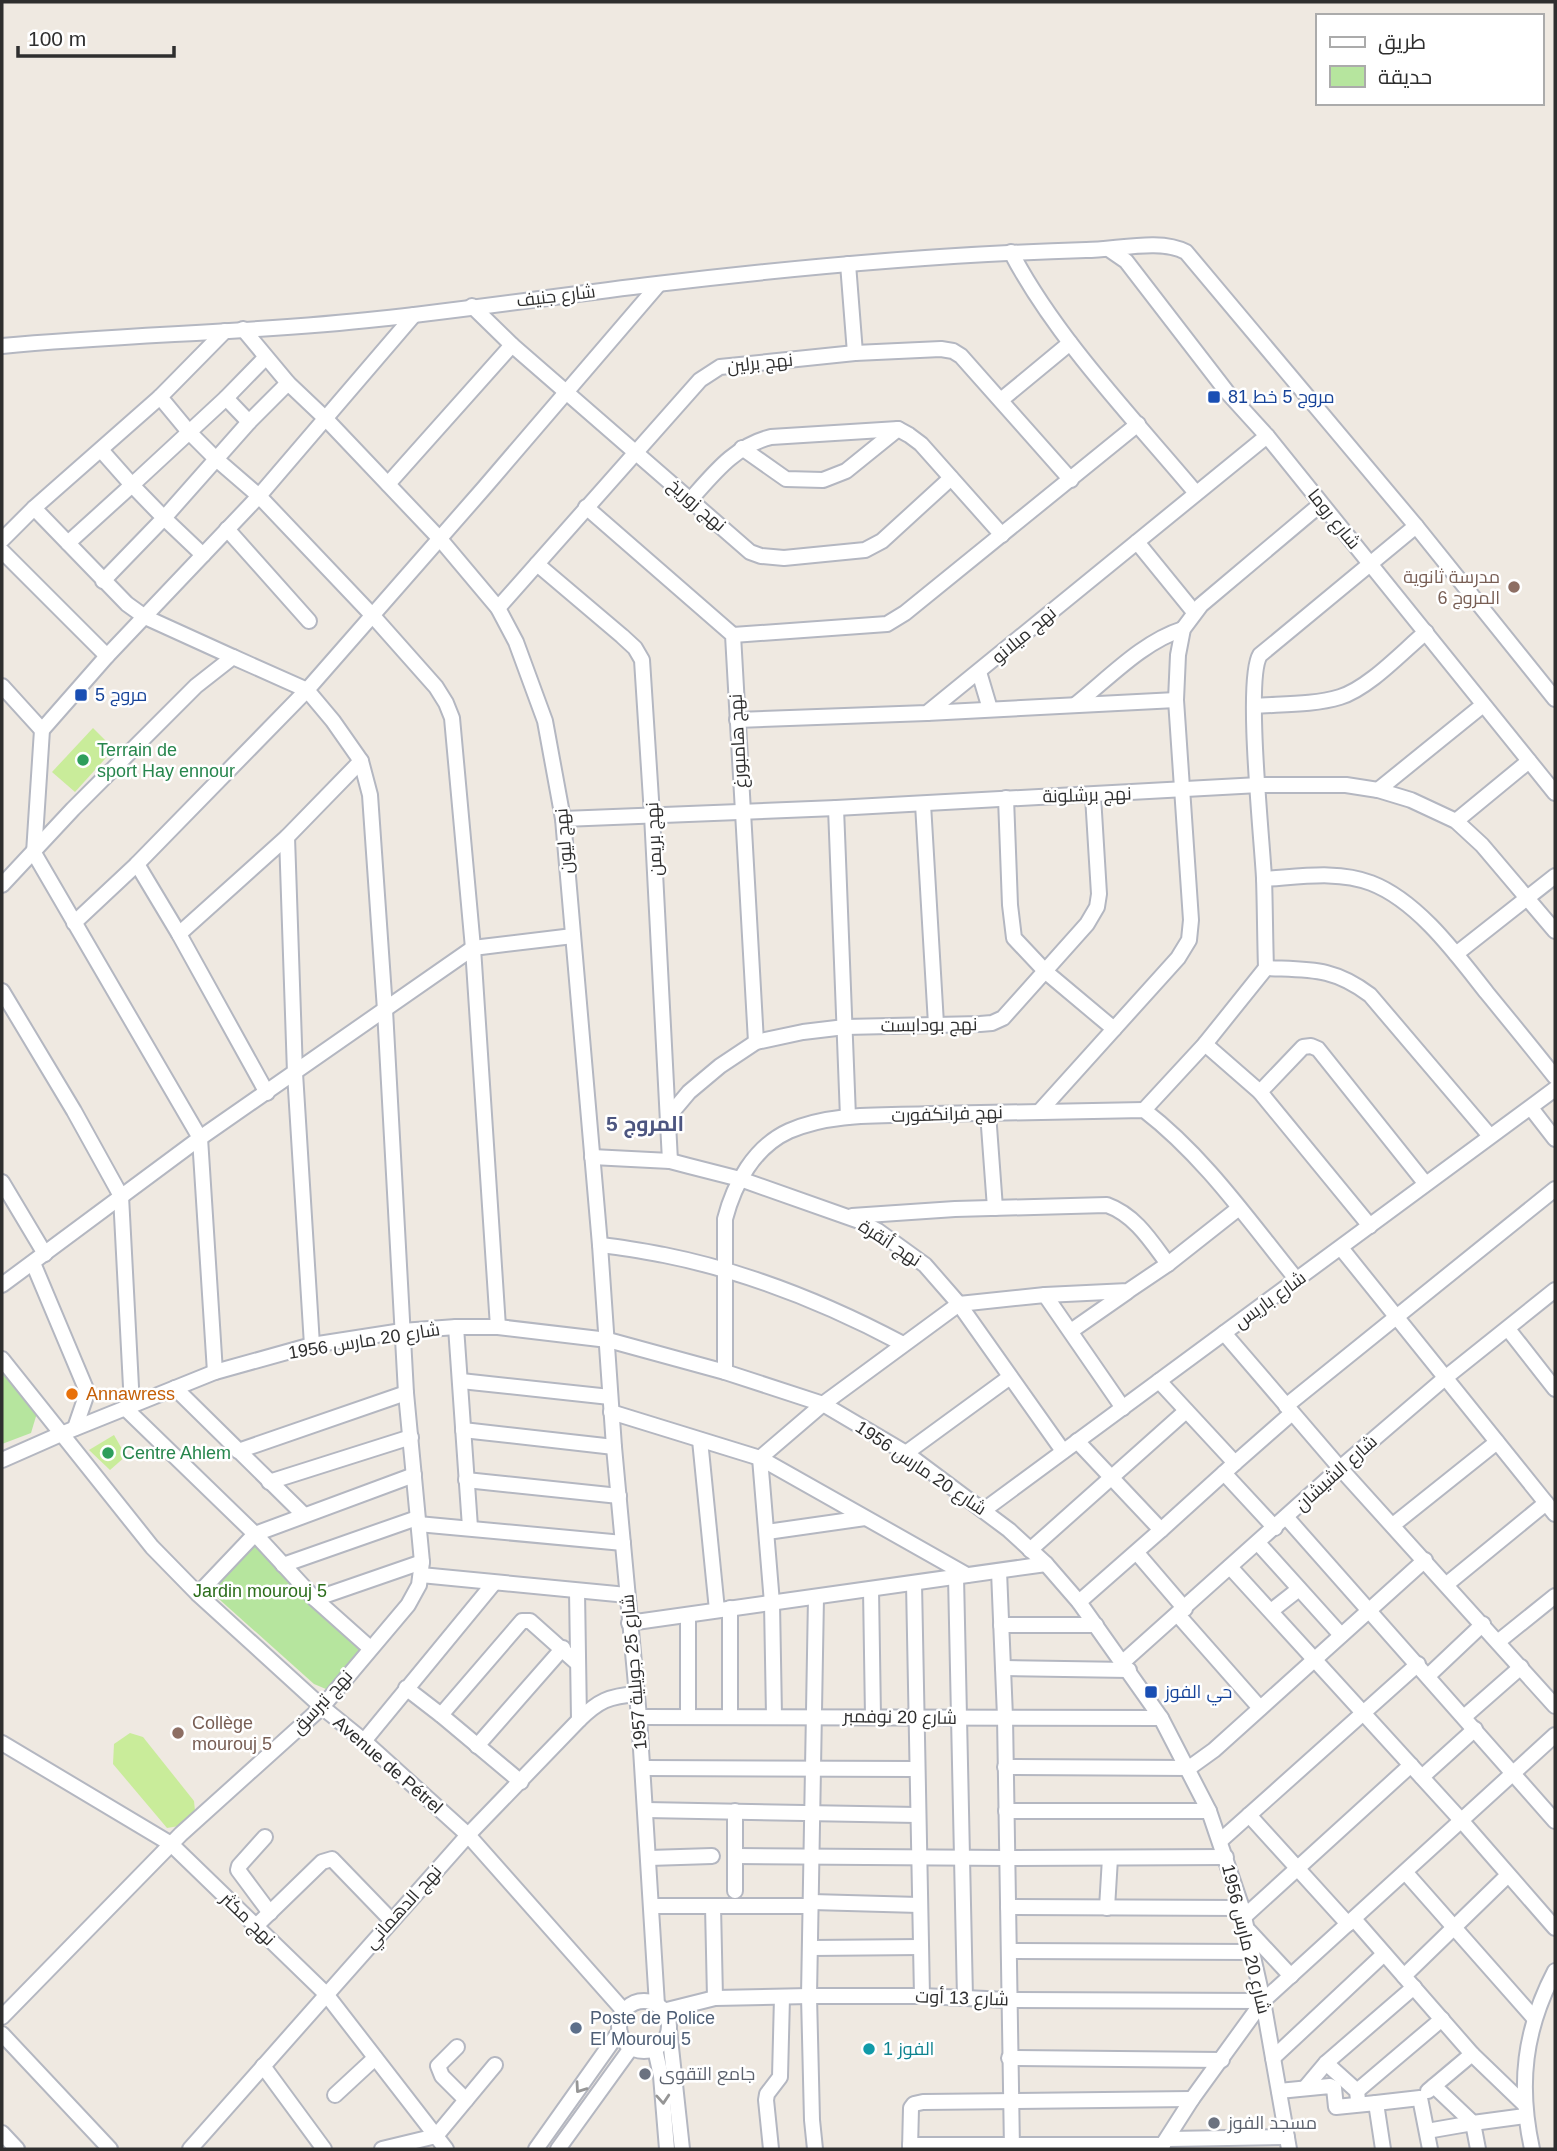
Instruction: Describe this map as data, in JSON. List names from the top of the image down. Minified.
{"streets":{"street":["شارع جنيف","نهج برلين","نهج زوريخ","شارع روما","نهج ميلانو","نهج هامبورغ","نهج برشلونة","نهج بريمن","نهج ليون","نهج بودابست","نهج فرانكفورت","نهج أنقرة","شارع باريس","شارع 20 مارس 1956","شارع الشيشان","شارع 25 جويلية 1957","نهج تبرسق","شارع 20 نوفمبر","Avenue de Pétrel","نهج الدهماني","نهج مكثر","شارع 13 أوت"]},"crossings":[["شارع جنيف","نهج زوريخ"],["شارع جنيف","شارع روما"],["شارع جنيف","نهج ليون"],["نهج برلين","نهج زوريخ"],["نهج برلين","نهج بريمن"],["نهج برلين","نهج ليون"],["شارع روما","نهج ميلانو"],["نهج هامبورغ","نهج برشلونة"],["نهج هامبورغ","نهج بودابست"],["نهج برشلونة","نهج بريمن"],["نهج برشلونة","نهج ليون"],["نهج برشلونة","نهج بودابست"],["نهج بريمن","نهج بودابست"],["نهج بريمن","نهج أنقرة"],["نهج ليون","نهج أنقرة"],["نهج ليون","شارع 20 مارس 1956"],["نهج ليون","شارع 25 جويلية 1957"],["نهج فرانكفورت","نهج أنقرة"],["نهج فرانكفورت","شارع 20 مارس 1956"],["نهج أنقرة","شارع باريس"],["شارع باريس","شارع 20 مارس 1956"],["شارع 20 مارس 1956","شارع الشيشان"],["شارع 20 مارس 1956","شارع 25 جويلية 1957"],["شارع 20 مارس 1956","شارع 20 نوفمبر"],["شارع 20 مارس 1956","Avenue de Pétrel"],["شارع 20 مارس 1956","شارع 13 أوت"],["شارع 25 جويلية 1957","شارع 20 نوفمبر"],["شارع 25 جويلية 1957","Avenue de Pétrel"],["شارع 25 جويلية 1957","نهج الدهماني"],["شارع 25 جويلية 1957","شارع 13 أوت"],["نهج تبرسق","Avenue de Pétrel"],["نهج تبرسق","نهج مكثر"],["Avenue de Pétrel","نهج الدهماني"],["Avenue de Pétrel","شارع 13 أوت"],["نهج الدهماني","نهج مكثر"]],"districts":["المروج 5"],"parks":["Jardin mourouj 5"],"places":{"transit":["مروج 5 خط 81","مروج 5","حي الفوز"],"other":["مدرسة ثانوية المروج 6","Terrain de sport Hay ennour","Annawress","Centre Ahlem","Collège mourouj 5","Poste de Police El Mourouj 5","الفوز 1","جامع التقوى","مسجد الفوز"]},"legend":["طريق","حديقة"],"scale_bar":"100 m"}
